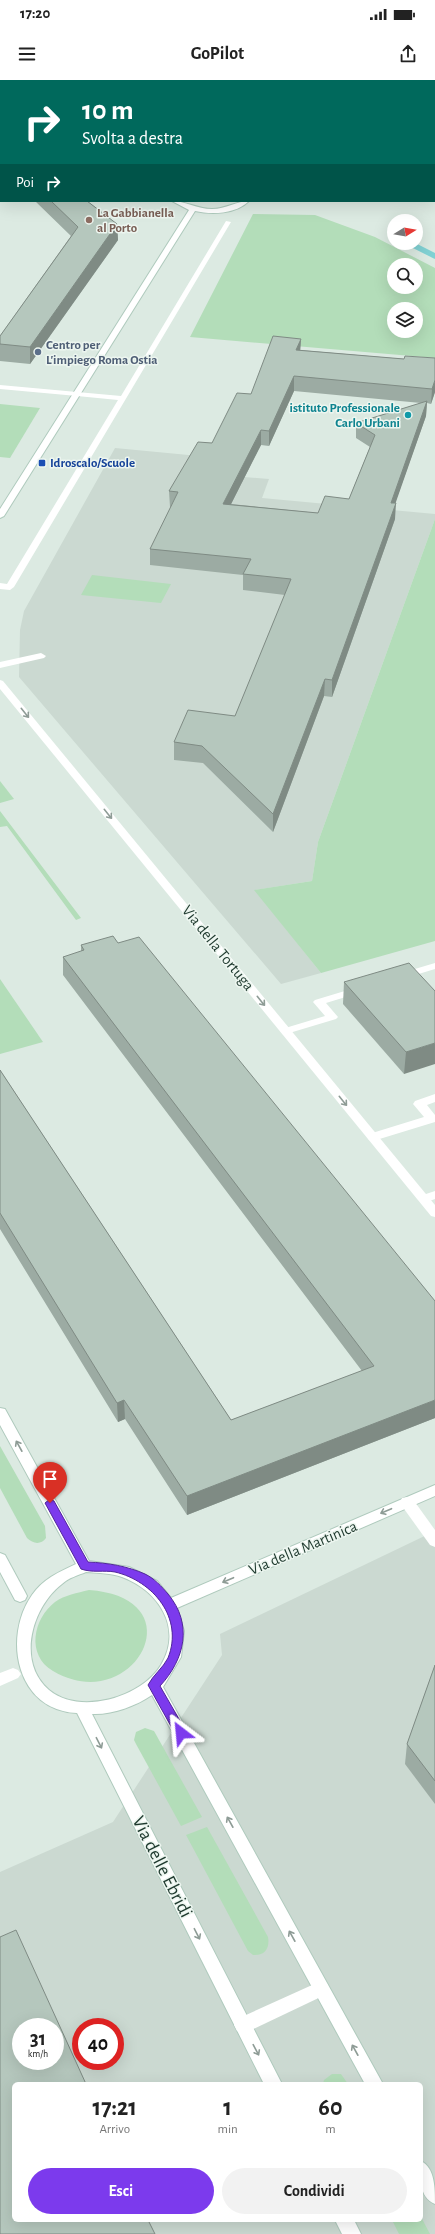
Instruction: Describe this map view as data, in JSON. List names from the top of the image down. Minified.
{"streets":{"street":["Via della Tortuga","Via della Martinica","Via delle Ebridi"]},"one_way":["Via della Tortuga","Via della Martinica"],"places":{"other":["La Gabbianella al Porto","Centro per L'impiego Roma Ostia","istituto Professionale Carlo Urbani"],"transit":["Idroscalo/Scuole"]},"north":"right","page":{"status":"17:20","header":"GoPilot","turn":["10 m","Svolta a destra"],"then":"Poi","speed":"31 km/h","limit":"40","eta":["17:21","Arrivo","1","min","60","m"],"buttons":["Esci","Condividi"]}}
